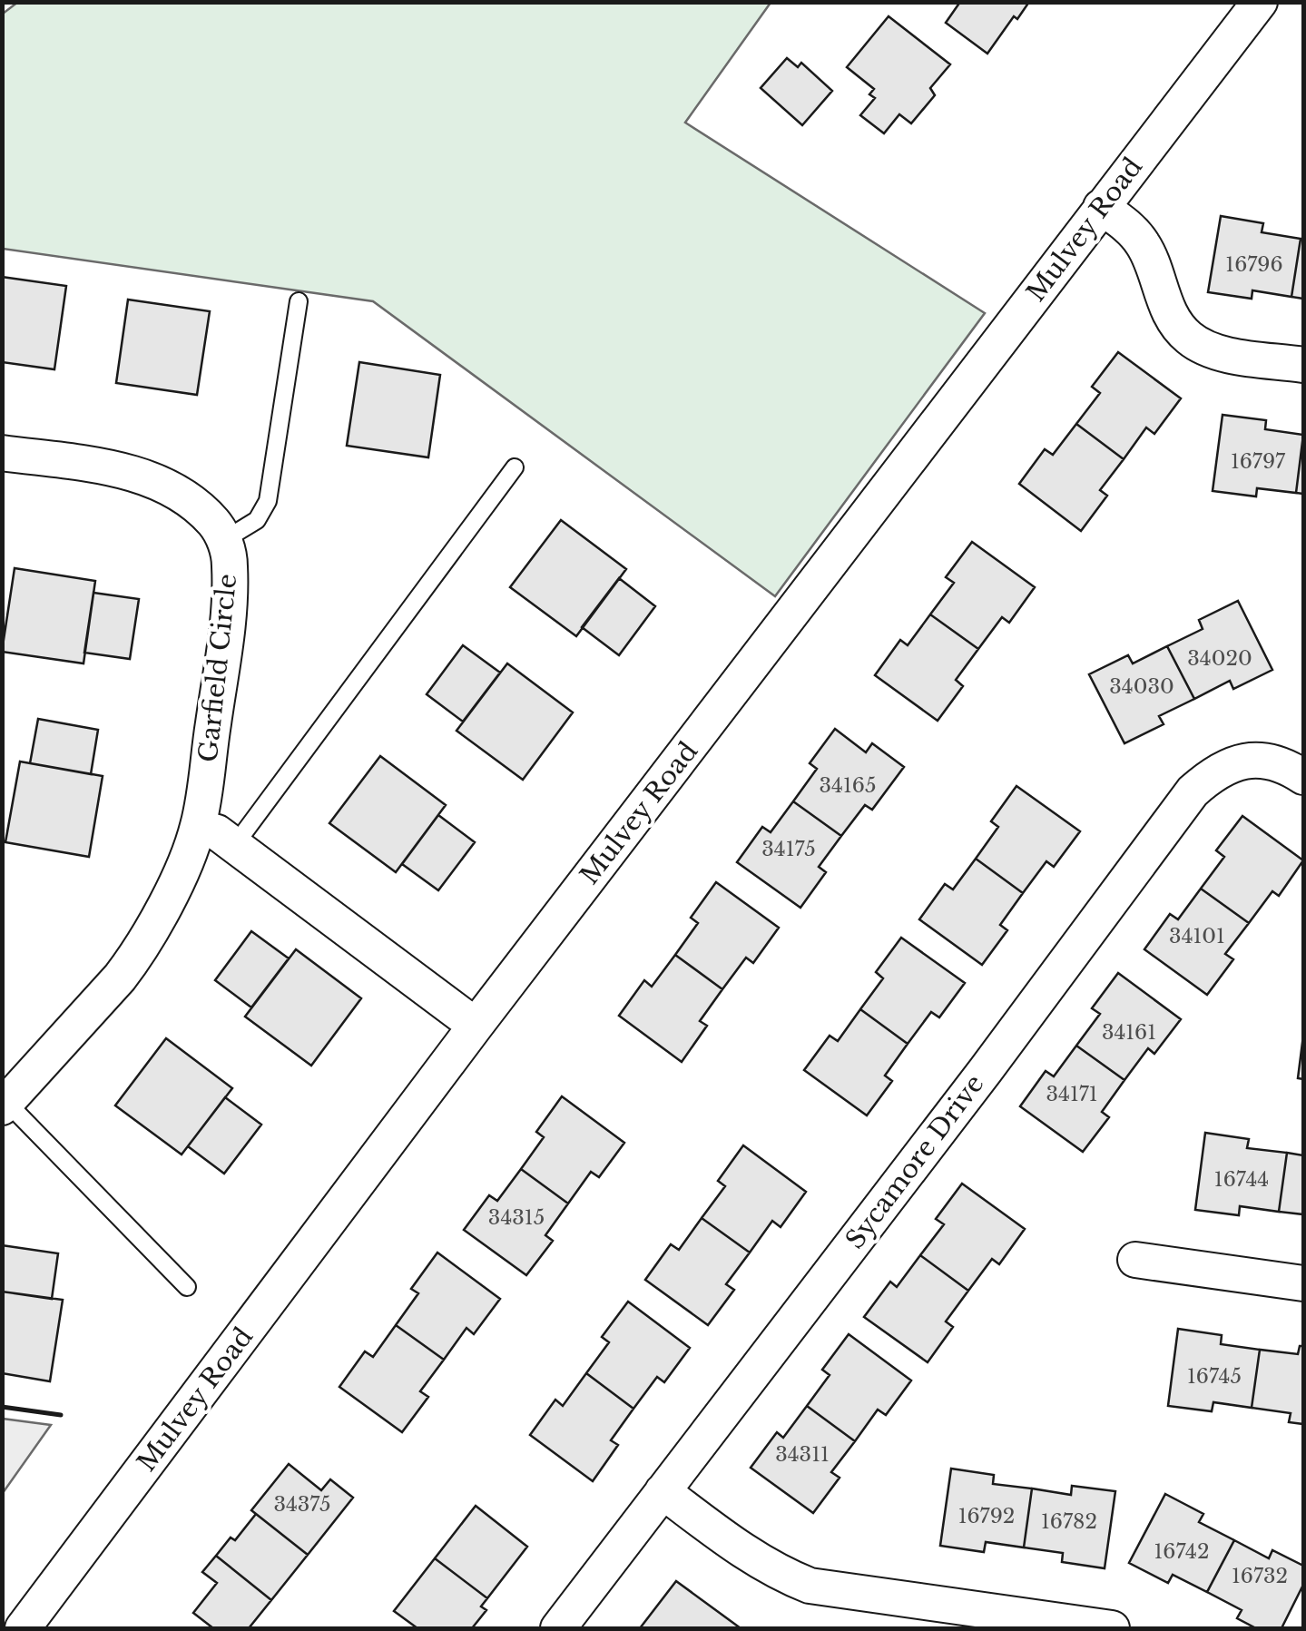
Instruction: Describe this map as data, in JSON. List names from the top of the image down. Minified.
{"streets":{"street":["Mulvey Road","Garfield Circle","Sycamore Drive"]},"house_numbers":["16796","16797","34020","34030","34165","34175","34101","34161","34171","16744","34315","16745","34311","34375","16792","16782","16742","16732"]}
